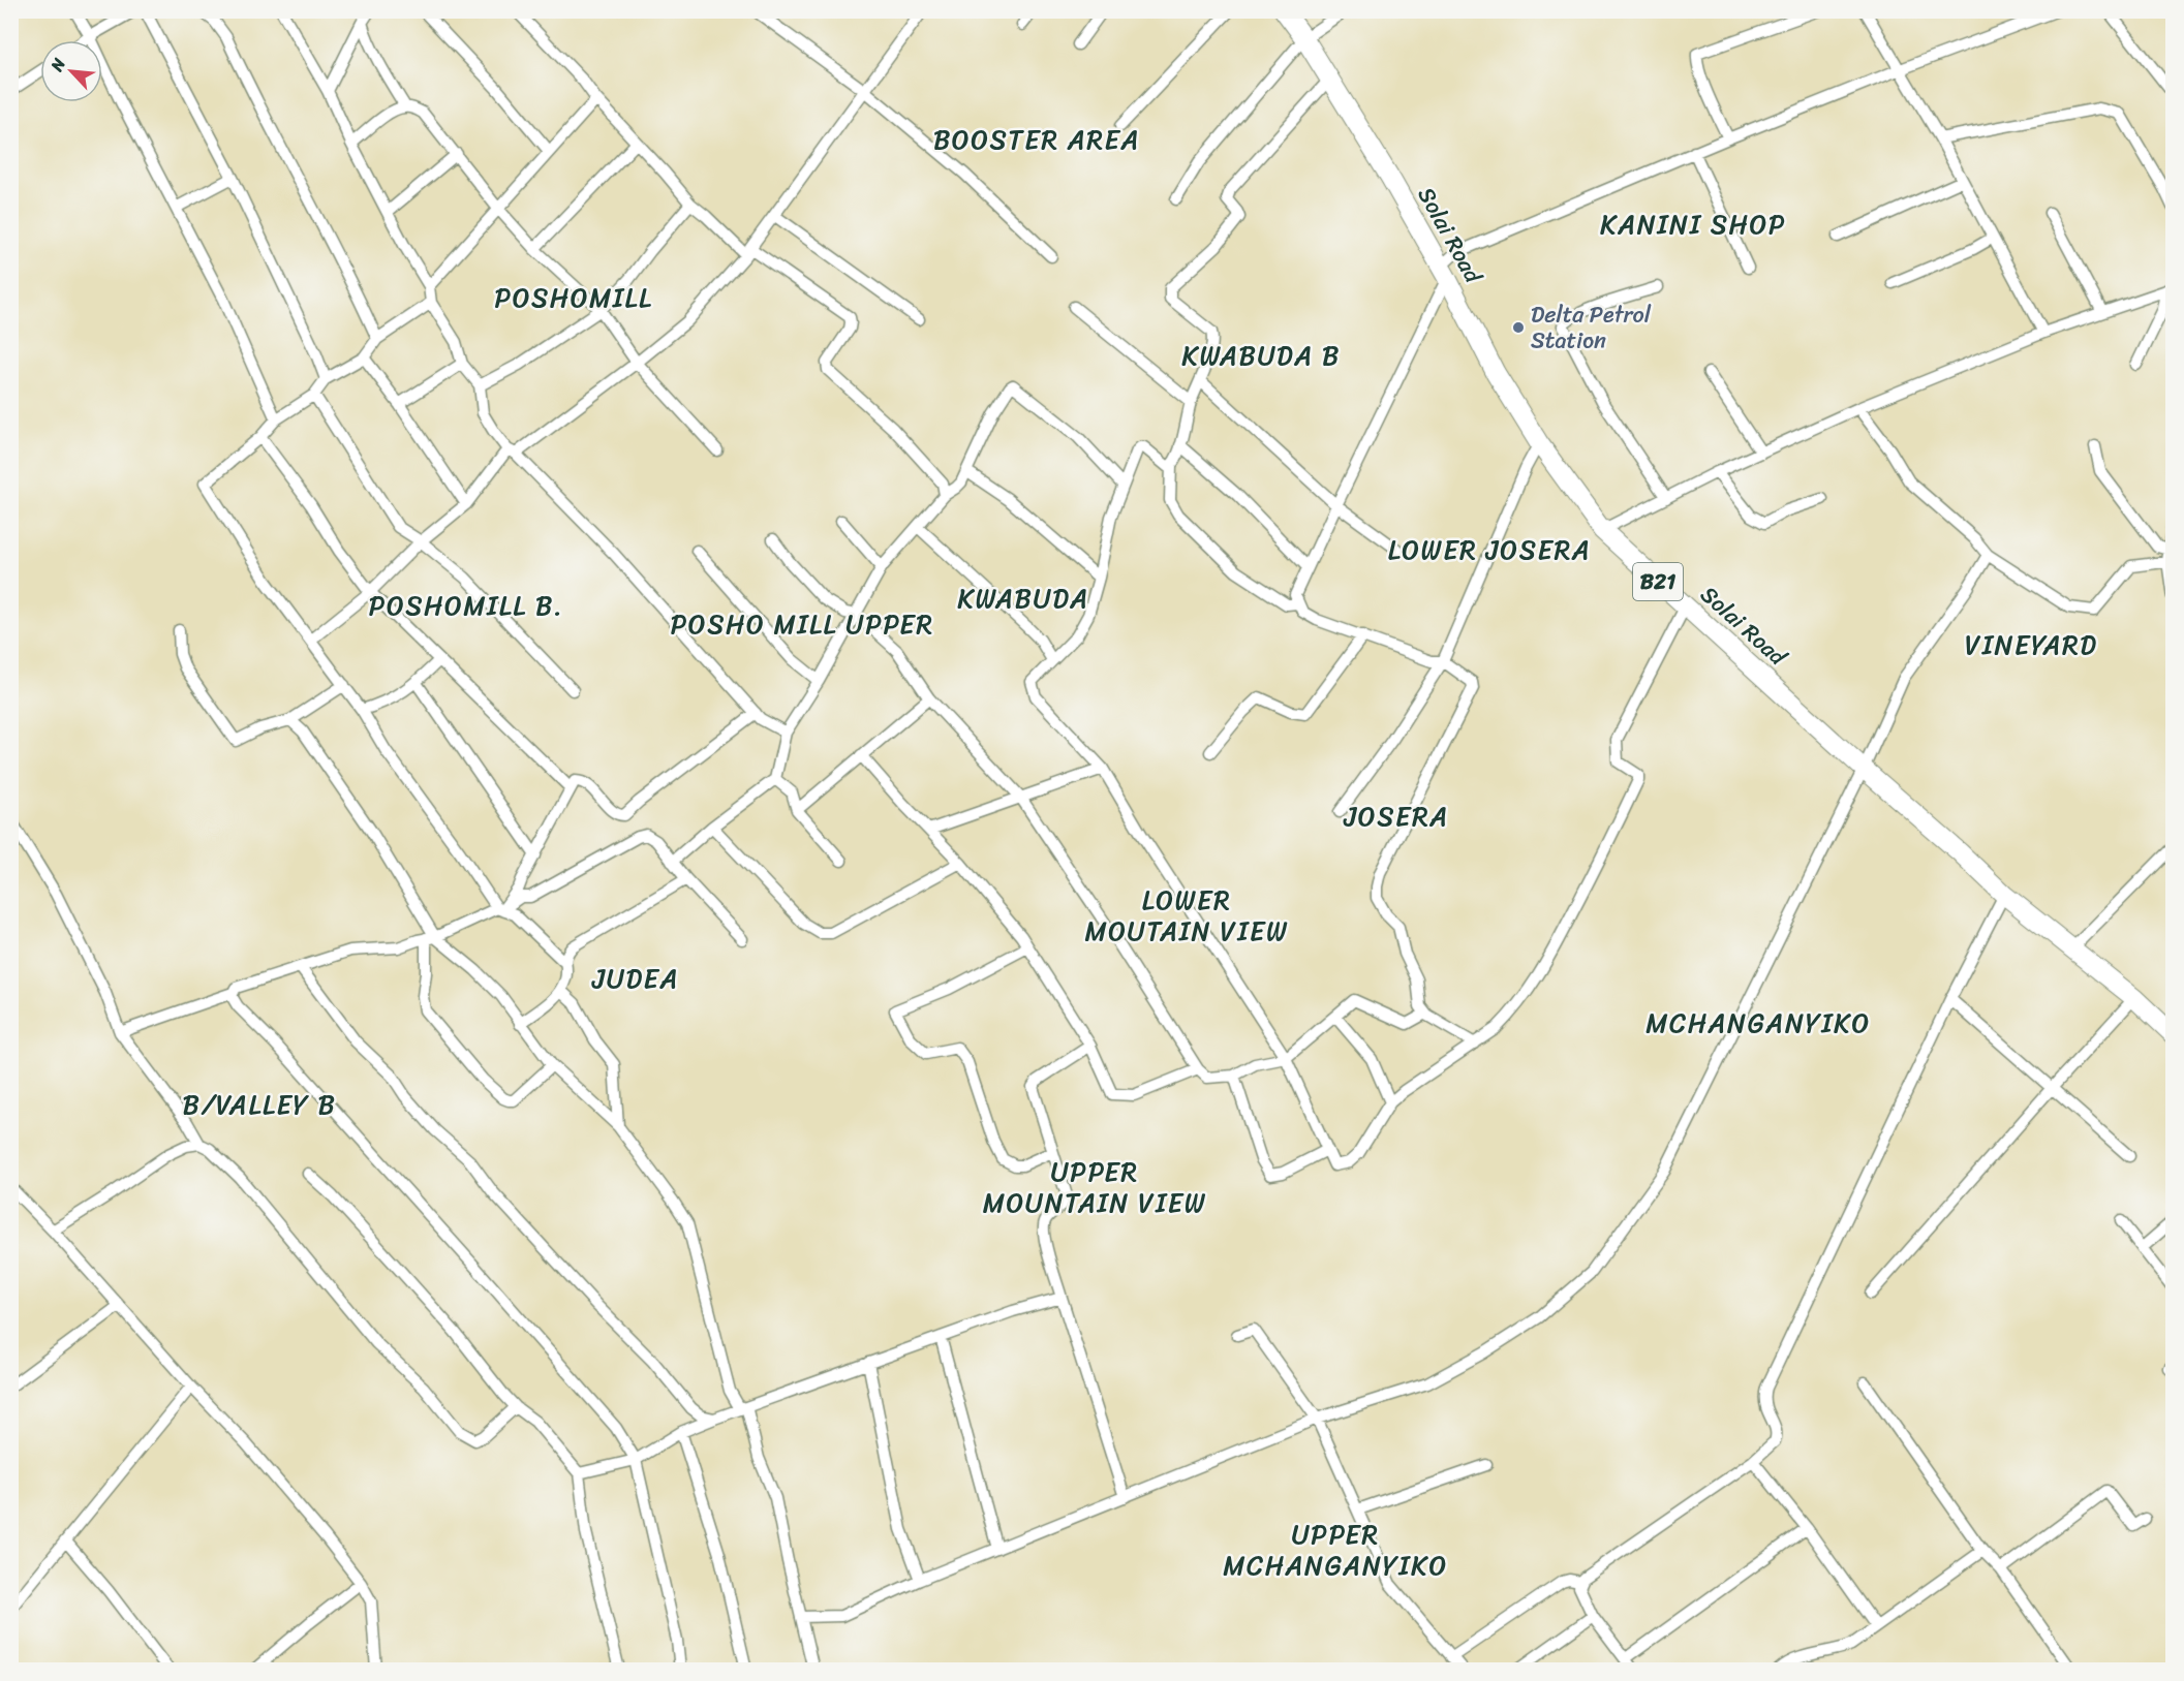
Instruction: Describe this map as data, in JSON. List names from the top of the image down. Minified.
{"streets":{"highway":["Solai Road","B21"]},"districts":["BOOSTER AREA","KANINI SHOP","POSHOMILL","KWABUDA B","LOWER JOSERA","KWABUDA","POSHOMILL B.","POSHO MILL UPPER","VINEYARD","JOSERA","LOWER MOUTAIN VIEW","JUDEA","MCHANGANYIKO","B/VALLEY B","UPPER MOUNTAIN VIEW","UPPER MCHANGANYIKO"],"places":["Delta Petrol Station"],"north":"top left"}
